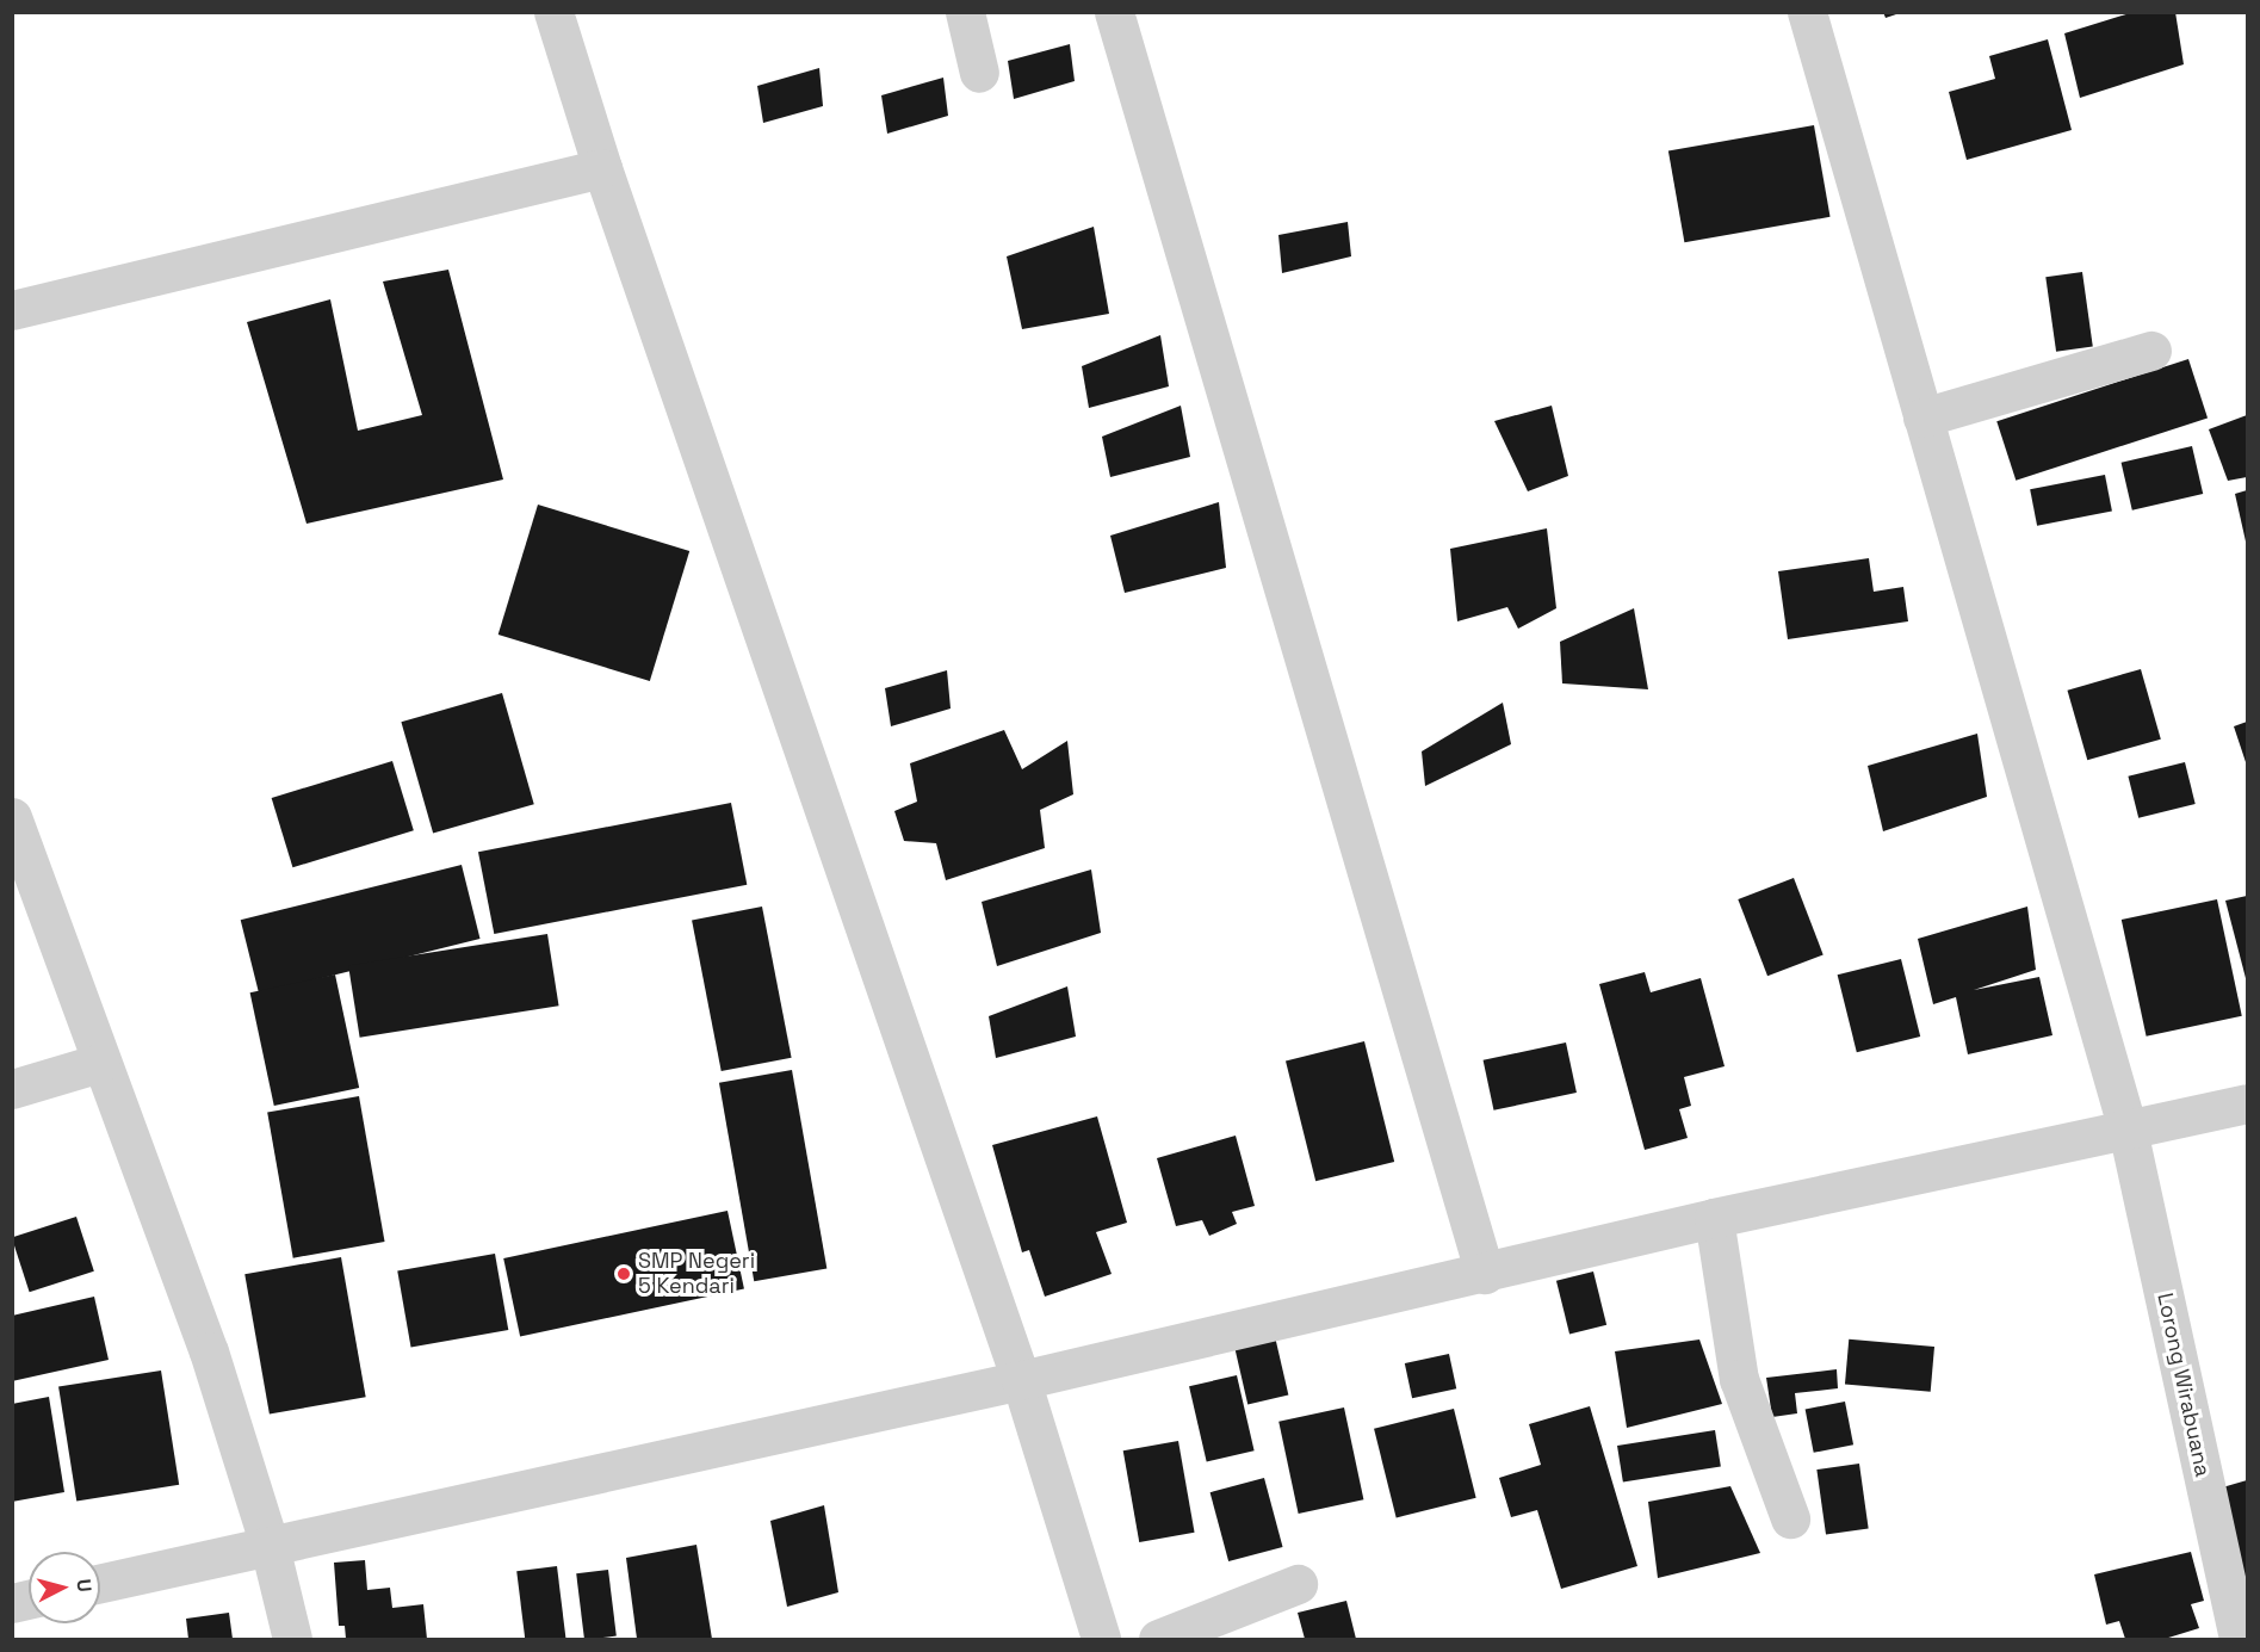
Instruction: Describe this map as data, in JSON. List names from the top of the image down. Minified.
{"streets":{"street":["Lorong Wirabuana"]},"places":["SMP Negeri 5 Kendari"],"north":"right"}
